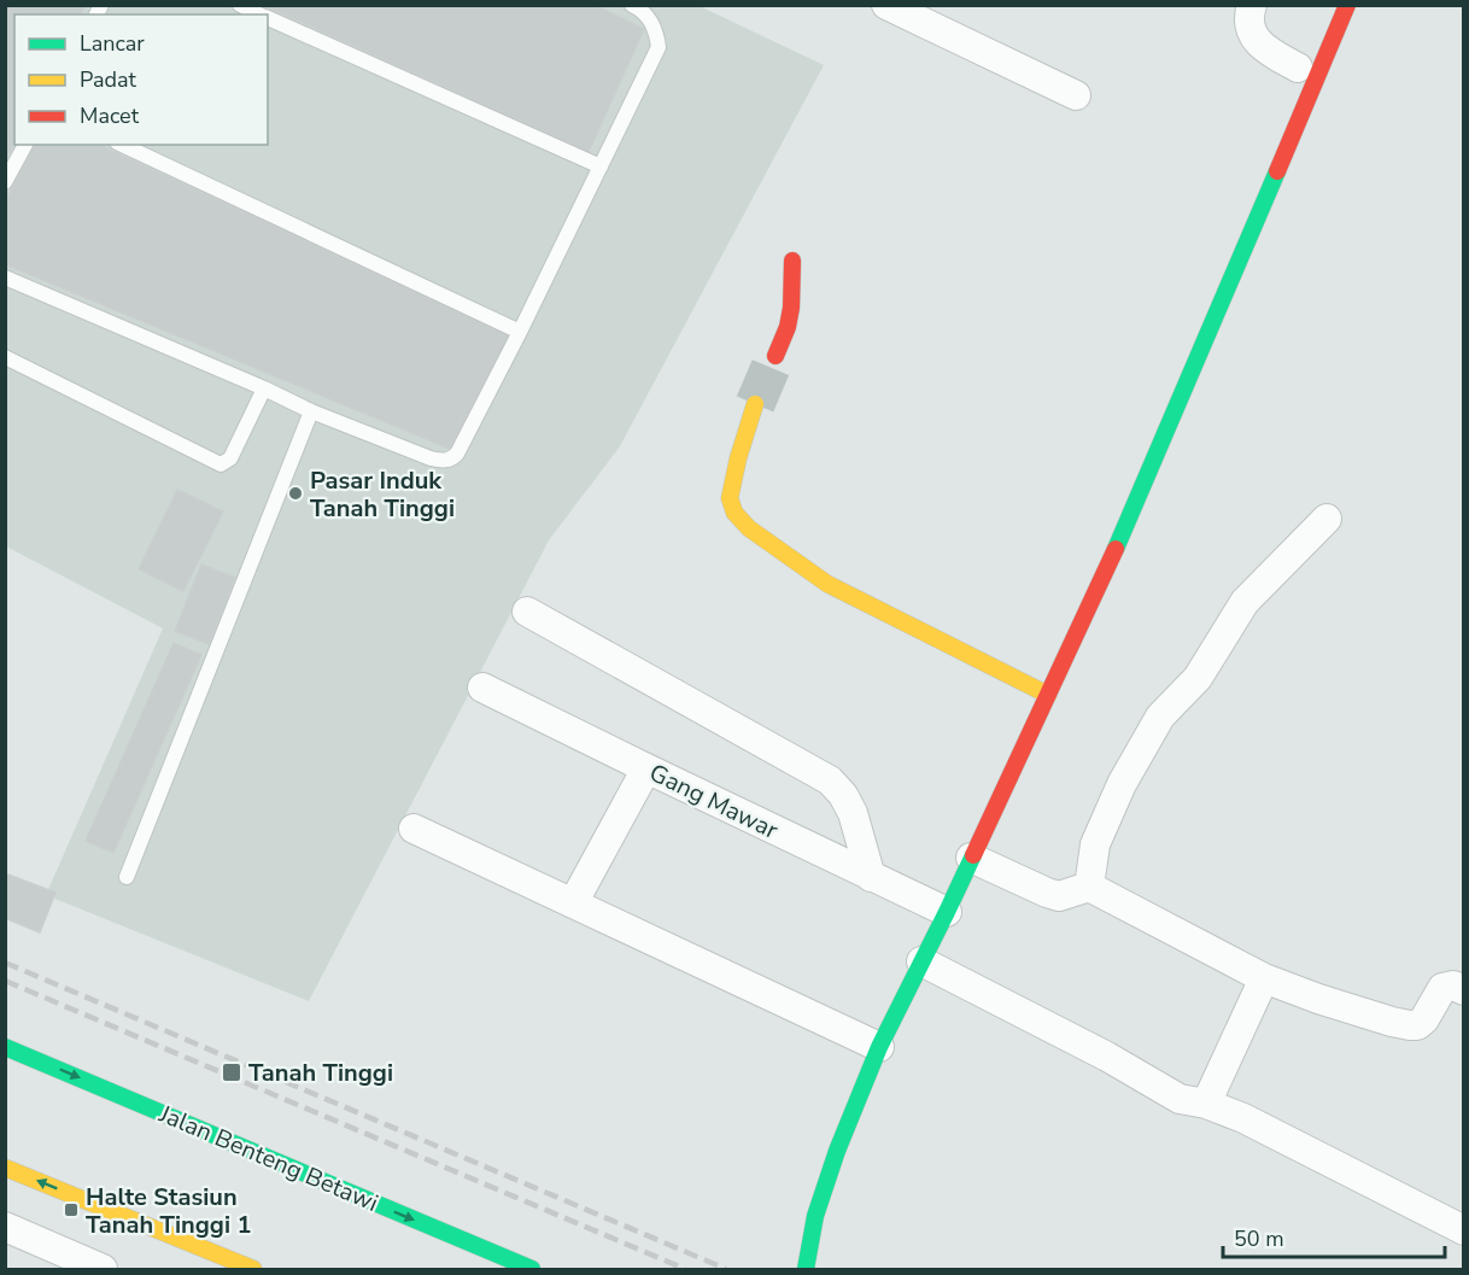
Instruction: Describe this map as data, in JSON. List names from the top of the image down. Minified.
{"streets":{"street":["Gang Mawar","Jalan Benteng Betawi"]},"places":{"other":["Pasar Induk Tanah Tinggi"],"transit":["Tanah Tinggi","Halte Stasiun Tanah Tinggi 1"]},"legend":["Lancar","Padat","Macet"],"scale_bar":"50 m"}
